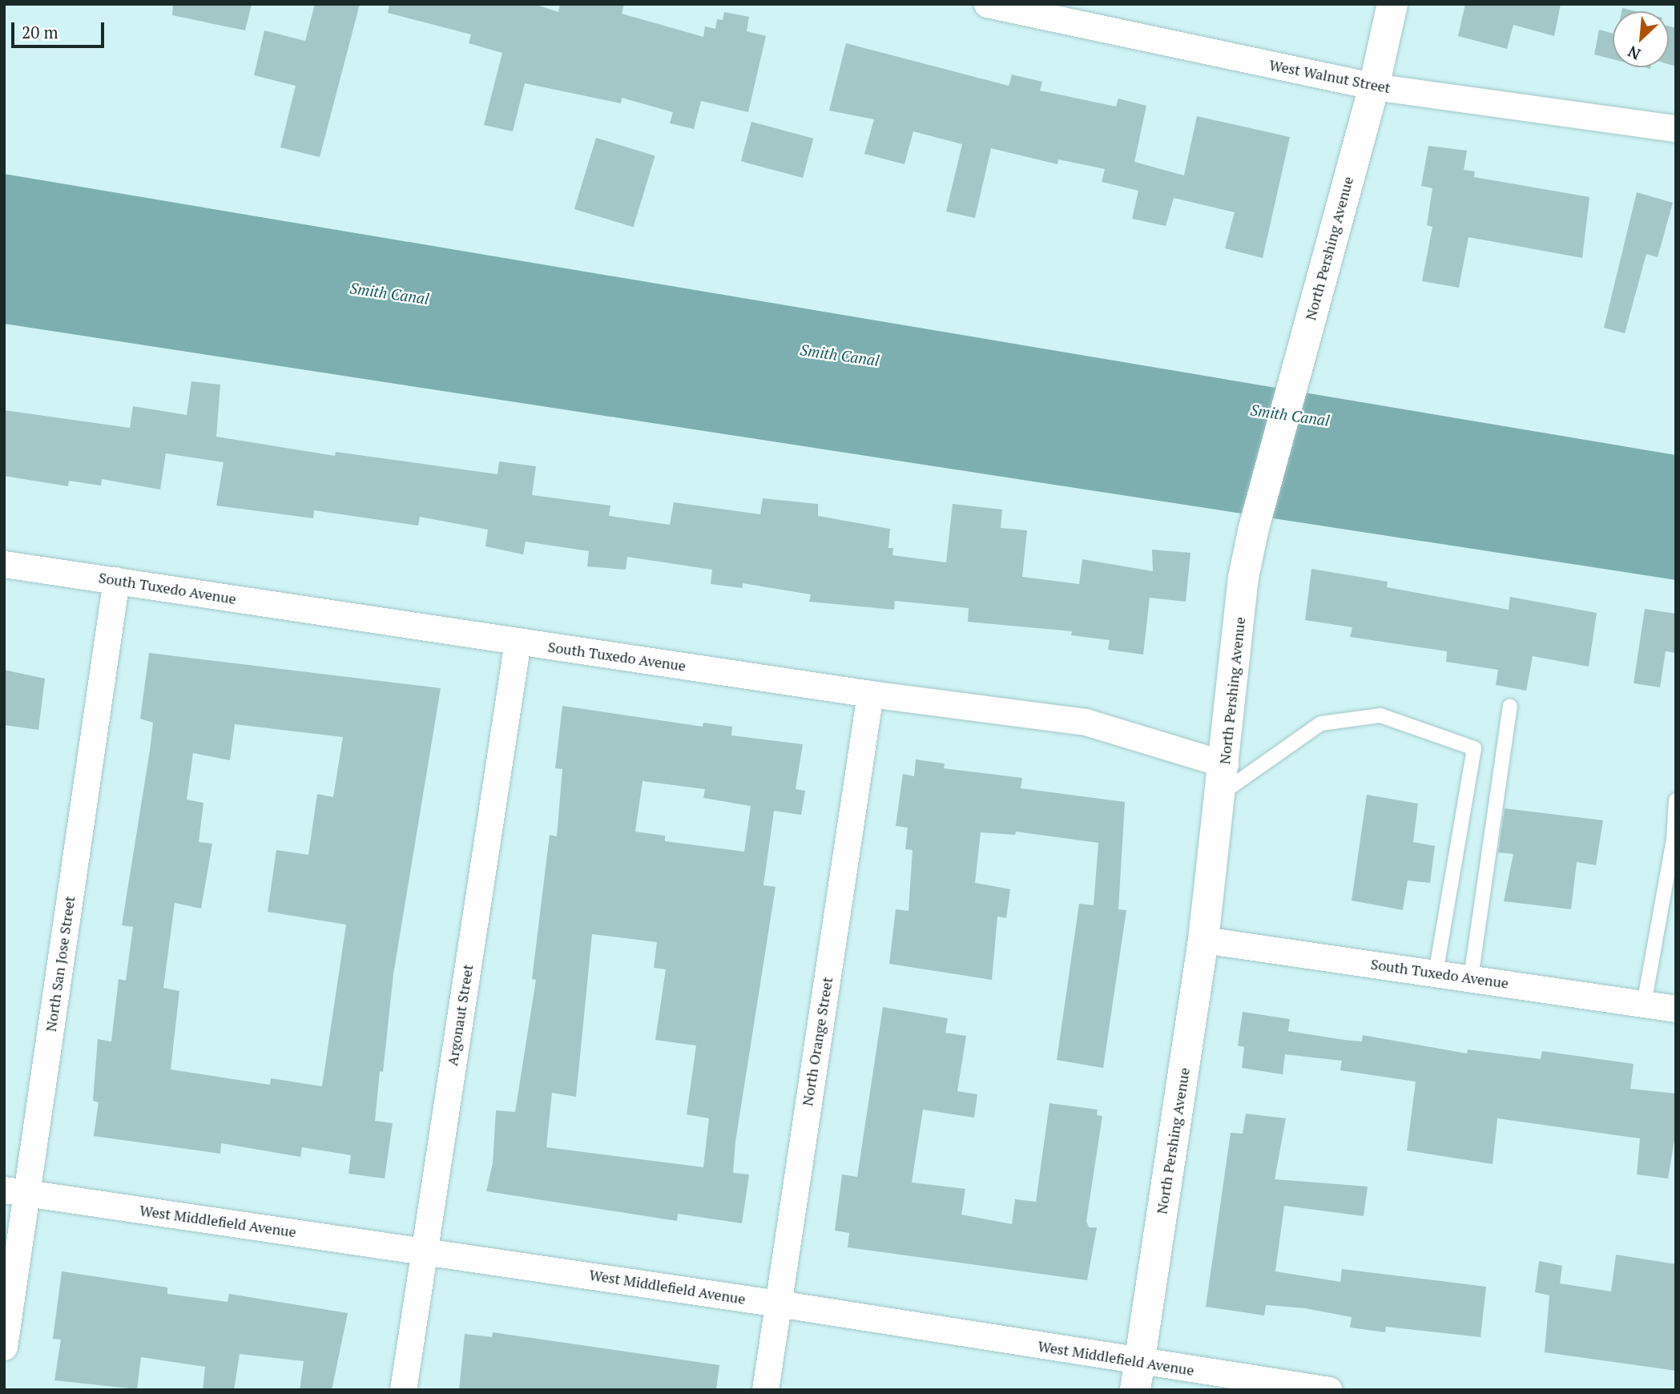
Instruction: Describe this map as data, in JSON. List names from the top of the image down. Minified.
{"streets":{"main road":["North Pershing Avenue"],"street":["West Walnut Street","South Tuxedo Avenue","North San Jose Street","Argonaut Street","North Orange Street","West Middlefield Avenue"]},"crossings":[["West Walnut Street","North Pershing Avenue"],["North Pershing Avenue","South Tuxedo Avenue"],["North Pershing Avenue","West Middlefield Avenue"],["South Tuxedo Avenue","North San Jose Street"],["South Tuxedo Avenue","Argonaut Street"],["South Tuxedo Avenue","North Orange Street"],["North San Jose Street","West Middlefield Avenue"],["Argonaut Street","West Middlefield Avenue"],["North Orange Street","West Middlefield Avenue"]],"water":["Smith Canal"],"scale_bar":"20 m","north":"bottom left"}
